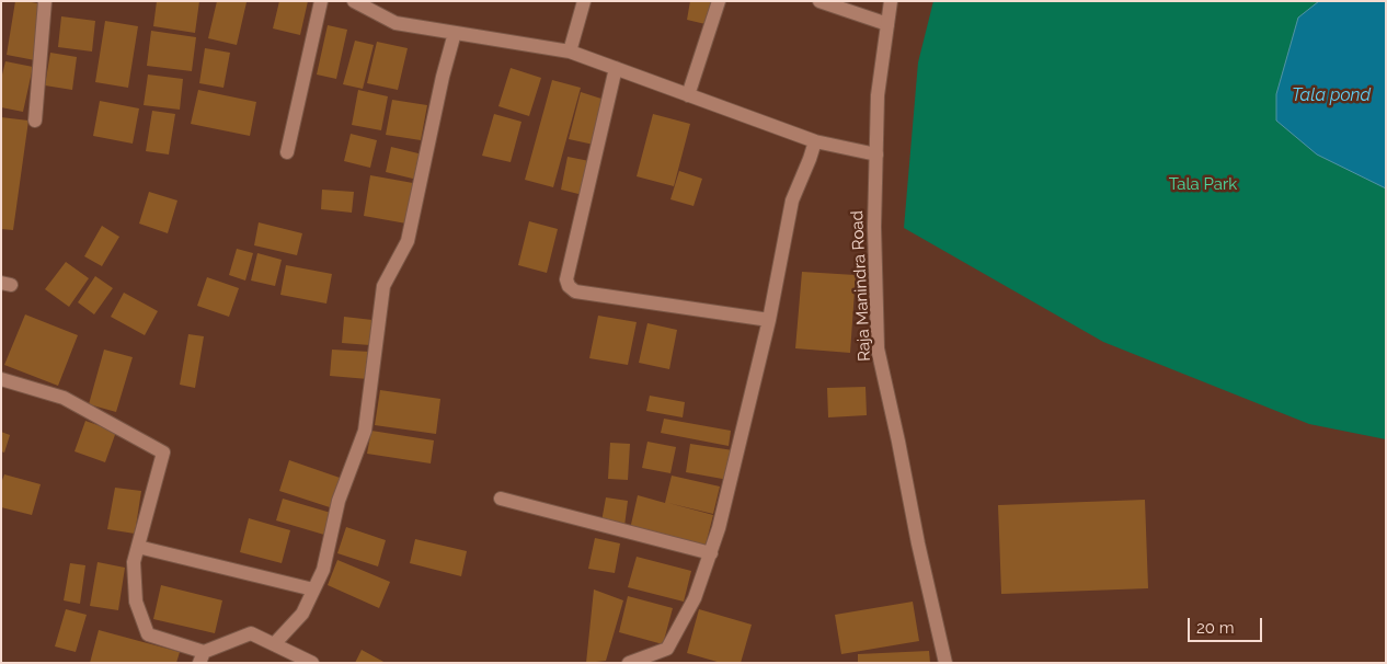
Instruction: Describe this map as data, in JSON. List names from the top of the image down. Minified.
{"streets":{"street":["Raja Manindra Road"]},"water":["Tala pond"],"parks":["Tala Park"],"scale_bar":"20 m"}
